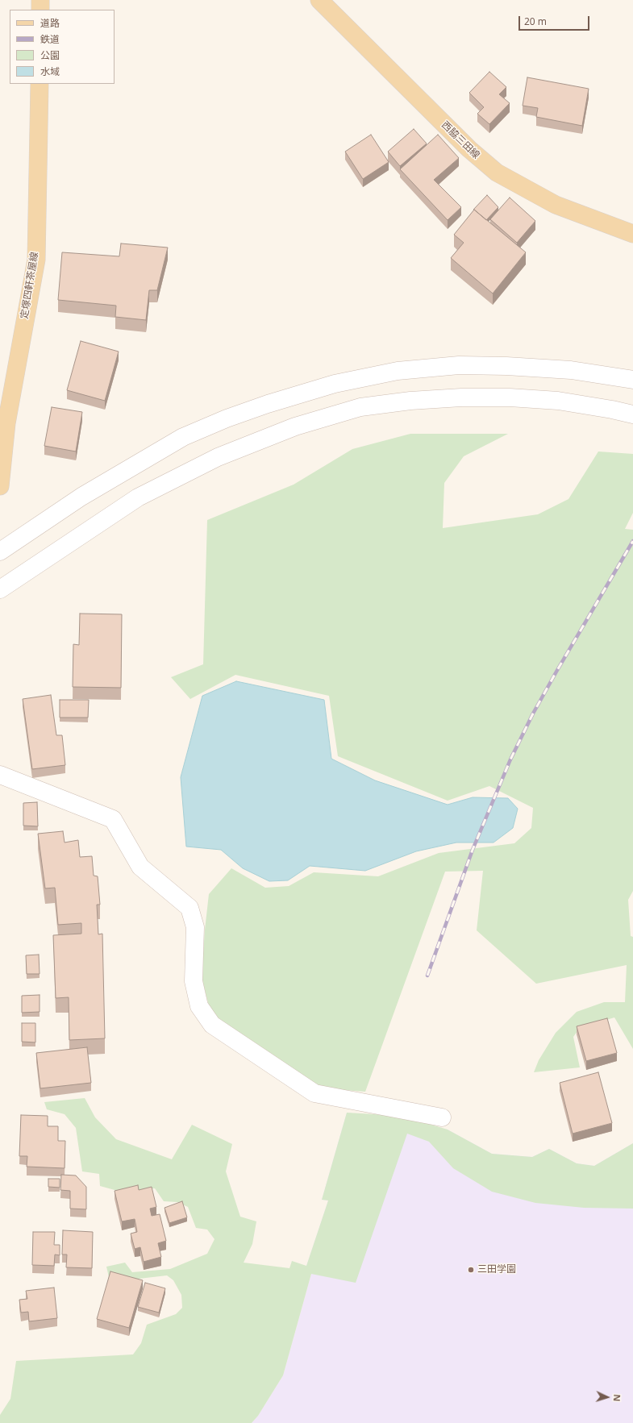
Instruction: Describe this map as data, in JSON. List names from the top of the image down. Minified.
{"streets":{"main road":["西脇三田線","定塚四軒茶屋線"]},"places":["三田学園"],"legend":["道路","鉄道","公園","水域"],"scale_bar":"20 m","north":"right"}
